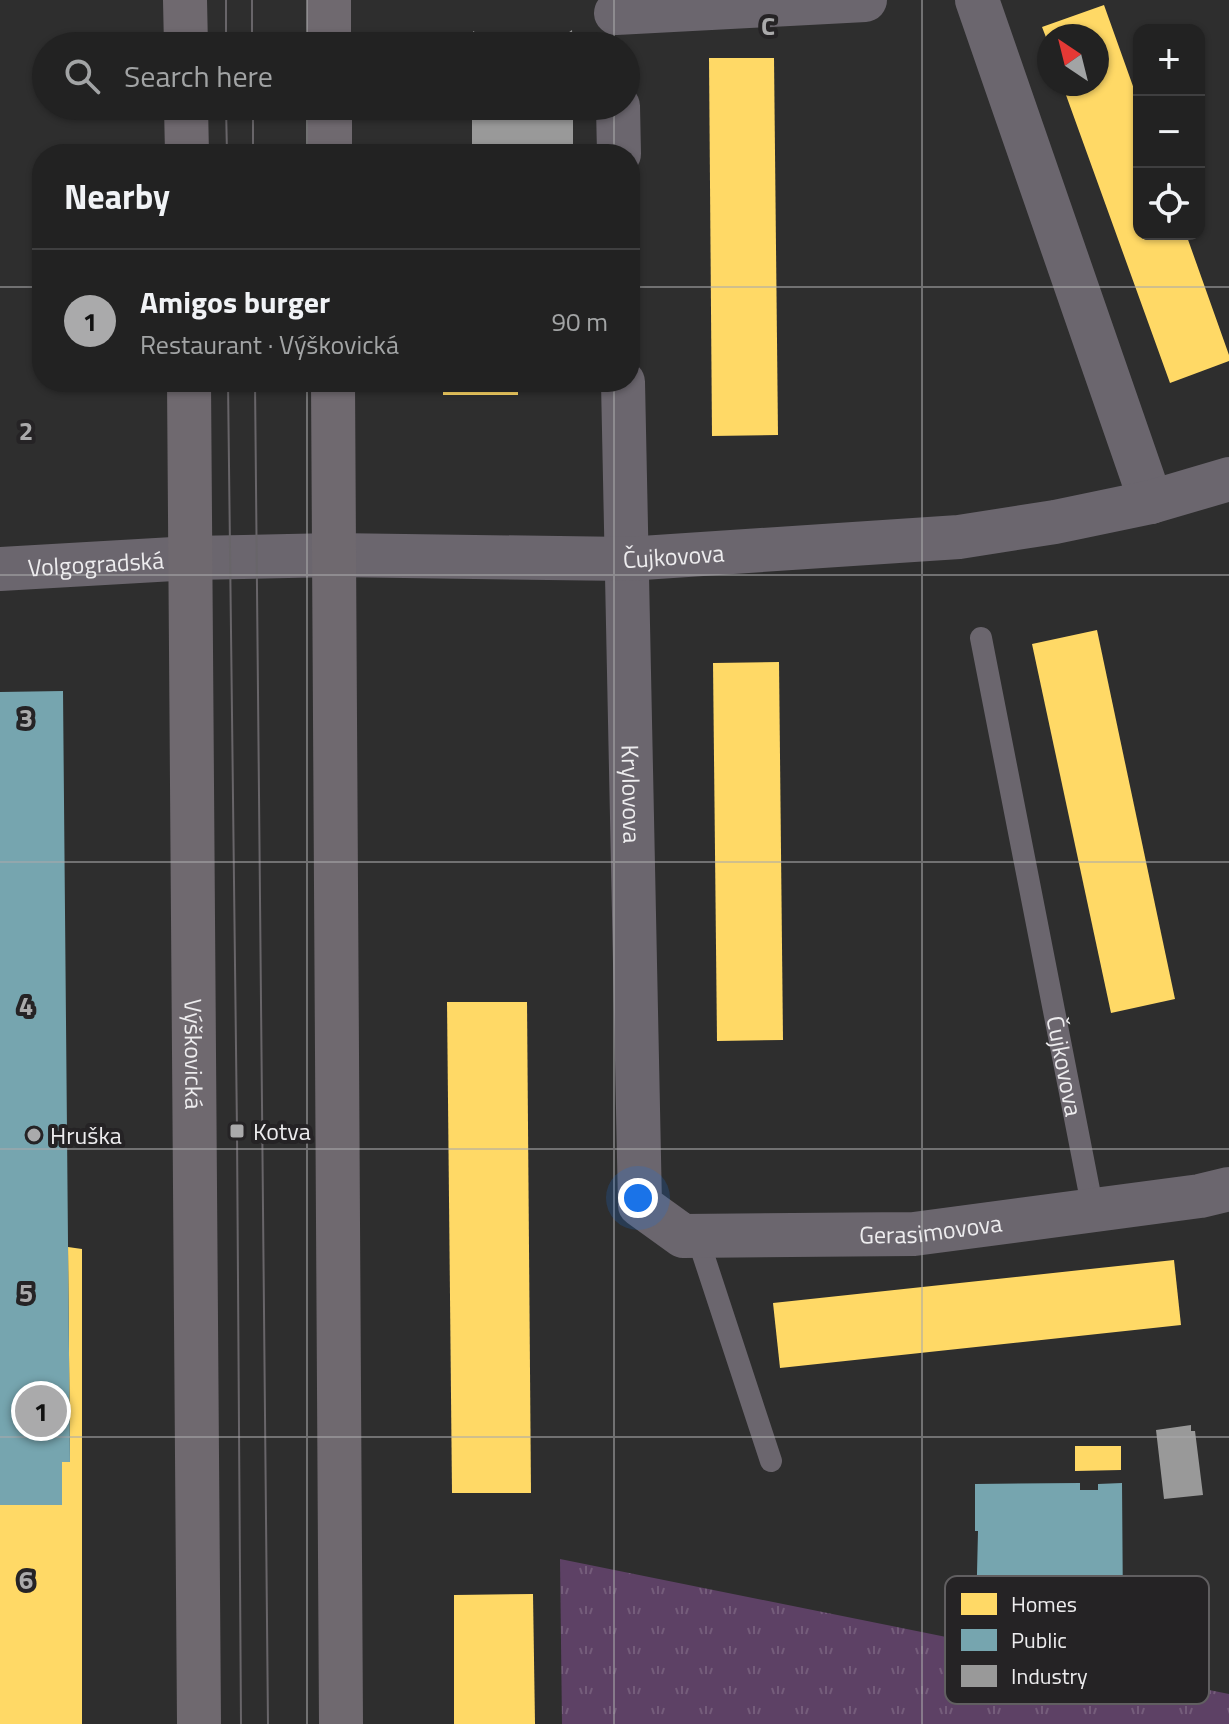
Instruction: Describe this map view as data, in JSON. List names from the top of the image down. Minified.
{"streets":{"street":["Čujkovova","Volgogradská","Krylovova","Výškovická","Gerasimovova"]},"crossings":[["Čujkovova","Volgogradská"],["Čujkovova","Krylovova"],["Čujkovova","Výškovická"],["Čujkovova","Gerasimovova"],["Volgogradská","Výškovická"],["Krylovova","Gerasimovova"]],"places":{"transit":["Kotva"],"other":["Hruška"]},"legend":["Homes","Public","Industry"],"north":"top left","page":{"map_buttons":["+","−"],"search":"Search here","heading":"Nearby","list":[{"mark":"1","name":"Amigos burger","note":"Restaurant · Výškovická","value":"90 m"}],"pins":"1"},"grid":{"columns":["C"],"rows":["2","3","4","5","6"]}}
